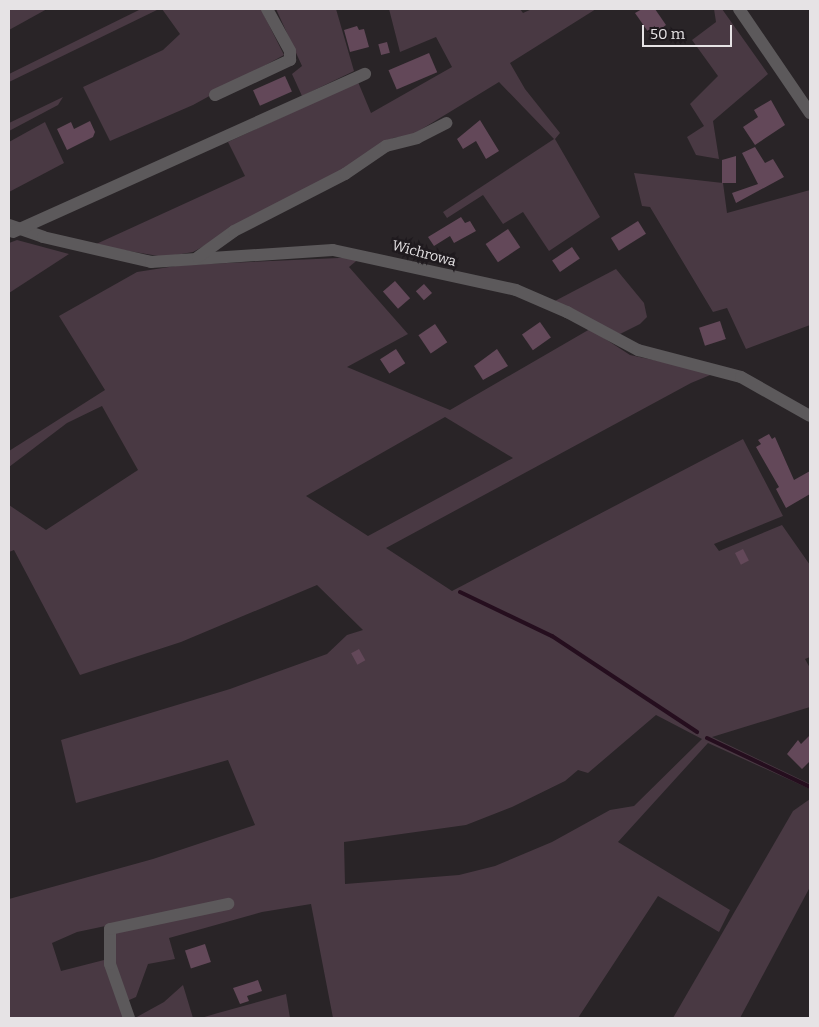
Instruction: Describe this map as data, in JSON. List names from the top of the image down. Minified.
{"streets":{"street":["Wichrowa"]},"scale_bar":"50 m"}
